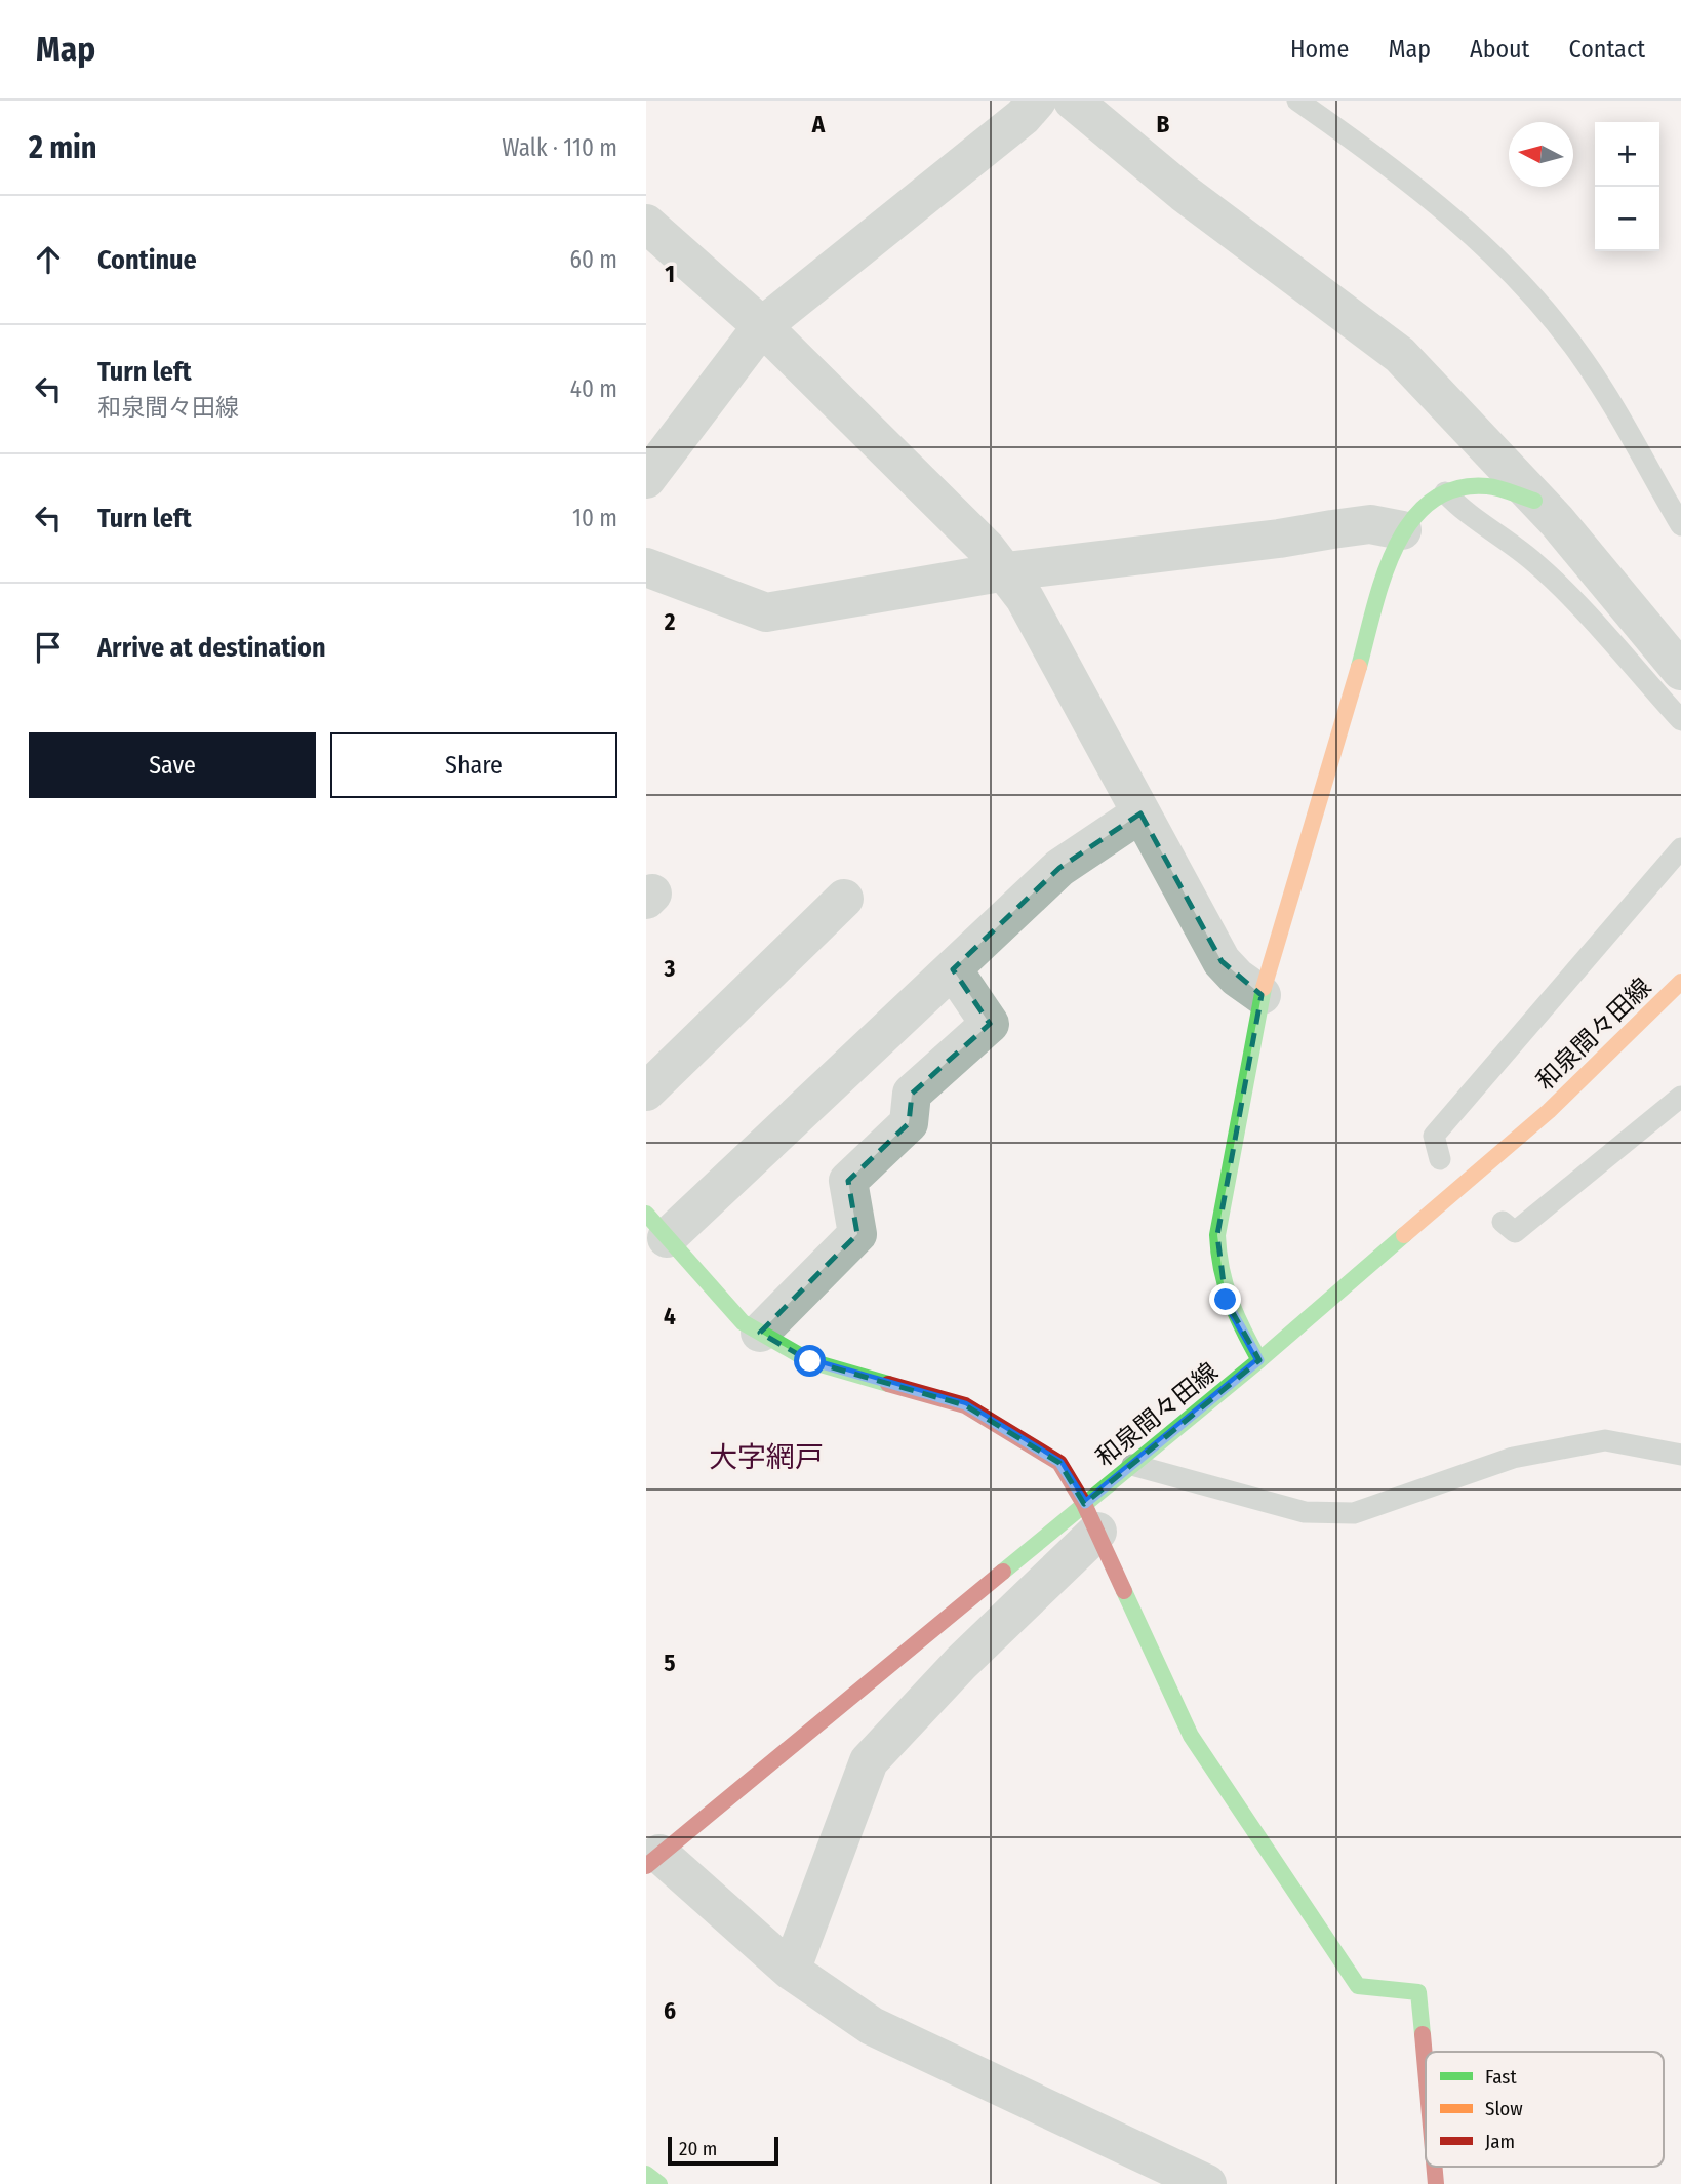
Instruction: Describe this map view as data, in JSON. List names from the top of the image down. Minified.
{"streets":{"street":["和泉間々田線"]},"districts":["大字網戸"],"legend":["Fast","Slow","Jam"],"scale_bar":"20 m","north":"left","page":{"header":"Map","nav":["Home","Map","About","Contact"],"heading":["2 min","Walk · 110 m"],"map_buttons":["+","−"],"list":[["Continue","60 m"],["Turn left","和泉間々田線","40 m"],["Turn left","10 m"],"Arrive at destination"],"buttons":["Save","Share"],"scale":"20 m"},"grid":{"columns":["A","B"],"rows":["1","2","3","4","5","6"]}}
